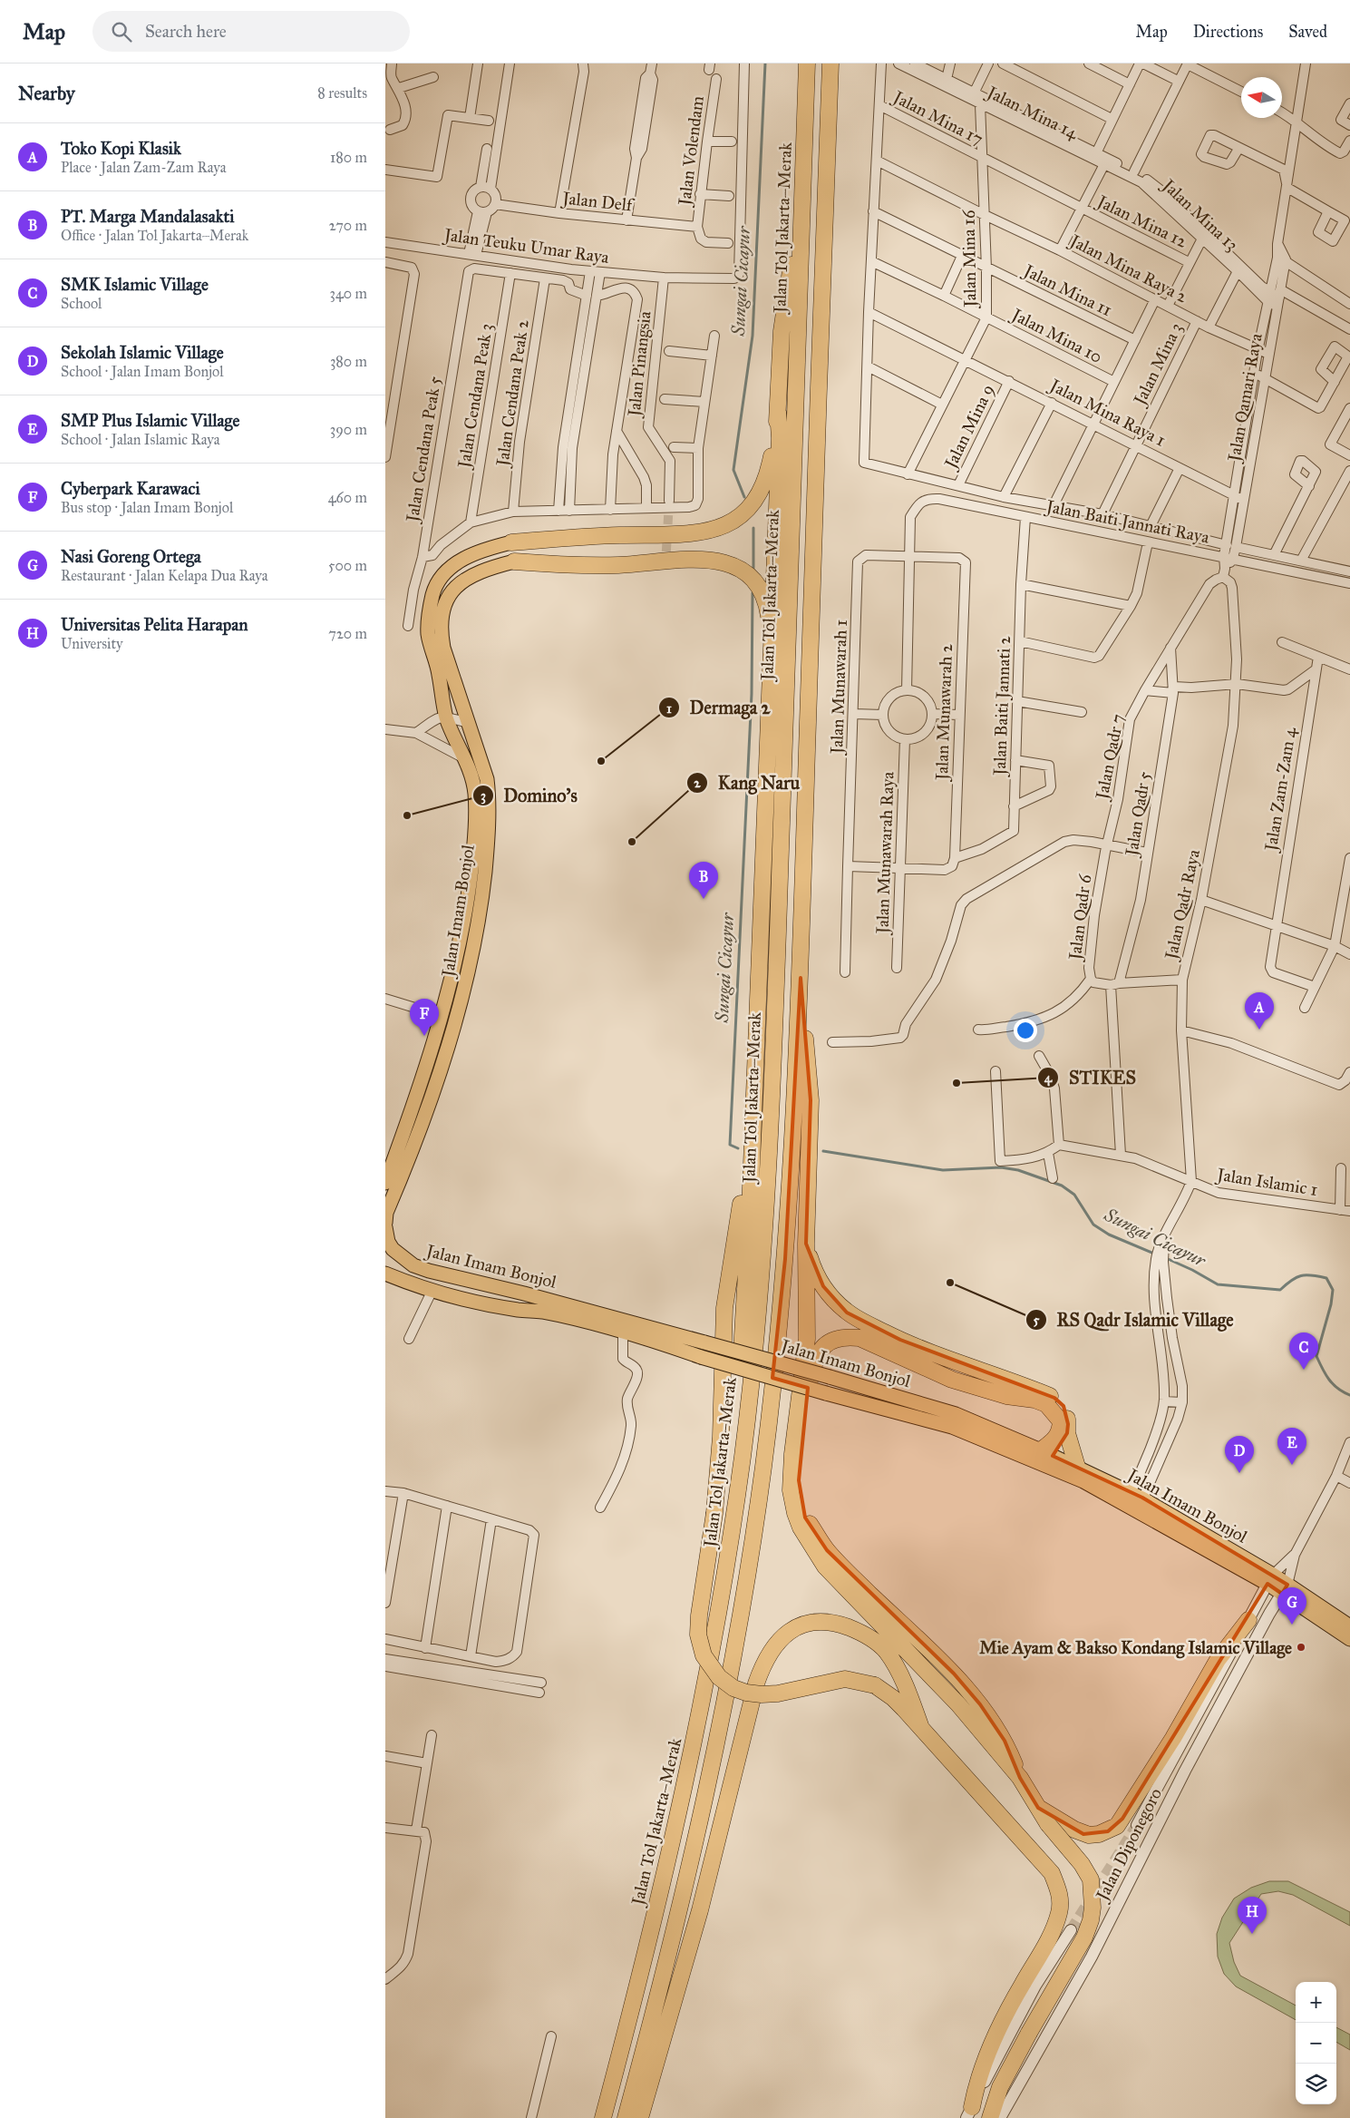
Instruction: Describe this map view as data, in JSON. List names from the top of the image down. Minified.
{"streets":{"highway":["Jalan Tol Jakarta–Merak"],"main road":["Jalan Imam Bonjol"],"street":["Jalan Mina 14","Jalan Mina 17","Jalan Volendam","Jalan Delf","Jalan Mina 13","Jalan Mina 12","Jalan Teuku Umar Raya","Jalan Mina 16","Jalan Mina Raya 2","Jalan Mina 11","Jalan Mina 10","Jalan Pinangsia","Jalan Mina 3","Jalan Cendana Peak 2","Jalan Cendana Peak 3","Jalan Qamari Raya","Jalan Mina Raya 1","Jalan Mina 9","Jalan Cendana Peak 5","Jalan Baiti Jannati Raya","Jalan Munawarah 1","Jalan Baiti Jannati 2","Jalan Munawarah 2","Jalan Qadr 7","Jalan Zam-Zam 4","Jalan Qadr 5","Jalan Munawarah Raya","Jalan Qadr Raya","Jalan Qadr 6","Jalan Islamic 1","Jalan Diponegoro"]},"crossings":[["Jalan Mina 14","Jalan Mina 13"],["Jalan Mina 14","Jalan Mina 16"],["Jalan Mina 17","Jalan Mina 12"],["Jalan Mina 17","Jalan Mina 16"],["Jalan Volendam","Jalan Delf"],["Jalan Mina 13","Jalan Qamari Raya"],["Jalan Teuku Umar Raya","Jalan Pinangsia"],["Jalan Mina 16","Jalan Mina Raya 2"],["Jalan Mina 16","Jalan Mina 11"],["Jalan Mina 16","Jalan Mina 10"],["Jalan Mina 16","Jalan Mina Raya 1"],["Jalan Mina Raya 2","Jalan Mina 3"],["Jalan Mina Raya 2","Jalan Qamari Raya"],["Jalan Mina 3","Jalan Mina Raya 1"],["Jalan Cendana Peak 3","Jalan Cendana Peak 5"],["Jalan Qamari Raya","Jalan Mina Raya 1"],["Jalan Qamari Raya","Jalan Baiti Jannati Raya"],["Jalan Qamari Raya","Jalan Qadr 7"],["Jalan Qamari Raya","Jalan Qadr Raya"],["Jalan Mina Raya 1","Jalan Mina 9"],["Jalan Baiti Jannati Raya","Jalan Baiti Jannati 2"],["Jalan Munawarah 1","Jalan Munawarah 2"],["Jalan Baiti Jannati 2","Jalan Munawarah 2"],["Jalan Qadr 7","Jalan Qadr 5"],["Jalan Qadr 7","Jalan Qadr Raya"],["Jalan Qadr 7","Jalan Qadr 6"],["Jalan Qadr 5","Jalan Islamic 1"],["Jalan Qadr Raya","Jalan Imam Bonjol"],["Jalan Qadr Raya","Jalan Islamic 1"],["Jalan Imam Bonjol","Jalan Diponegoro"]],"water":["Sungai Cicayur"],"places":["Dermaga 2","Domino's","Kang Naru","STIKES","RS Qadr Islamic Village","Mie Ayam & Bakso Kondang Islamic Village"],"north":"left","page":{"header":"Map","search":"Search here","nav":["Map","Directions","Saved"],"heading":["Nearby","8 results"],"list":[{"mark":"A","name":"Toko Kopi Klasik","note":"Place · Jalan Zam-Zam Raya","value":"180 m"},{"mark":"B","name":"PT. Marga Mandalasakti","note":"Office · Jalan Tol Jakarta–Merak","value":"270 m"},{"mark":"C","name":"SMK Islamic Village","note":"School","value":"340 m"},{"mark":"D","name":"Sekolah Islamic Village","note":"School · Jalan Imam Bonjol","value":"380 m"},{"mark":"E","name":"SMP Plus Islamic Village","note":"School · Jalan Islamic Raya","value":"390 m"},{"mark":"F","name":"Cyberpark Karawaci","note":"Bus stop · Jalan Imam Bonjol","value":"460 m"},{"mark":"G","name":"Nasi Goreng Ortega","note":"Restaurant · Jalan Kelapa Dua Raya","value":"500 m"},{"mark":"H","name":"Universitas Pelita Harapan","note":"University","value":"720 m"}],"pins":["B","A","F","C","E","D","G","H"],"map_buttons":["+","−"]}}
